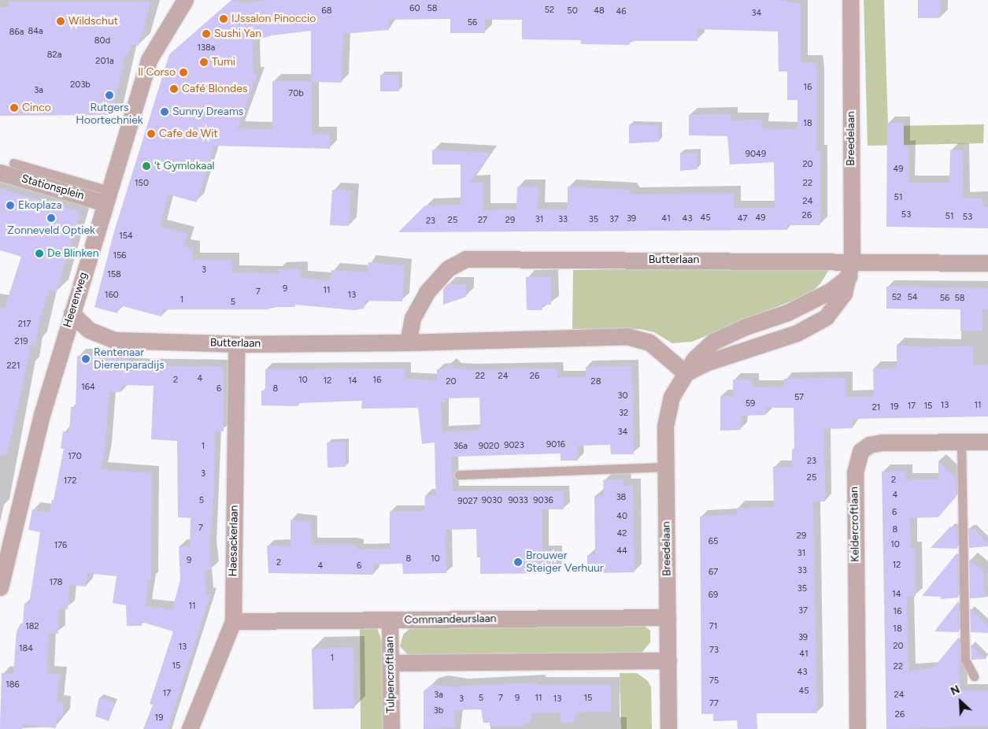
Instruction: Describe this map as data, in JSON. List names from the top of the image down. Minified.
{"streets":{"street":["Breedelaan","Stationsplein","Butterlaan","Heerenweg","Keldercroftlaan","Haesackerlaan","Commandeurslaan","Tulpencroftlaan"]},"crossings":[["Breedelaan","Butterlaan"],["Breedelaan","Commandeurslaan"],["Stationsplein","Heerenweg"],["Butterlaan","Heerenweg"],["Butterlaan","Haesackerlaan"],["Haesackerlaan","Commandeurslaan"],["Commandeurslaan","Tulpencroftlaan"]],"places":["IJssalon Pinoccio","Wildschut","Sushi Yan","Tumi","Il Corso","Café Blondes","Rutgers Hoortechniek","Cinco","Sunny Dreams","Cafe de Wit","'t Gymlokaal","Ekoplaza","Zonneveld Optiek","De Blinken","Rentenaar Dierenparadijs","Brouwer Steiger Verhuur"],"house_numbers":["60","58","52","68","50","48","46","34","56","84a","86a","80d","138a","82a","201a","203b","16","3a","70b","18","9049","20","49","150","22","51","24","53","26","51","53","45","49","39","41","43","47","31","33","35","37","25","27","29","23","154","156","3","158","9","11","7","160","13","52","54","56","58","1","5","217","219","221","22","24","26","4","2","10","16","12","14","20","28","164","6","8","30","57","59","13","11","17","15","19","21","32","34","9016","9023","1","36a","9020","170","23","3","25","2","172","4","38","5","9030","9033","9036","9027","6","40","7","8","42","29","65","10","176","44","31","8","10","9","2","12","4","6","33","67","178","35","14","69","11","37","16","182","71","18","39","20","13","184","73","41","1","15","22","43","75","186","45","17","3a","24","5","7","9","11","15","3","13","77","3b","26","19"],"north":"top left"}
